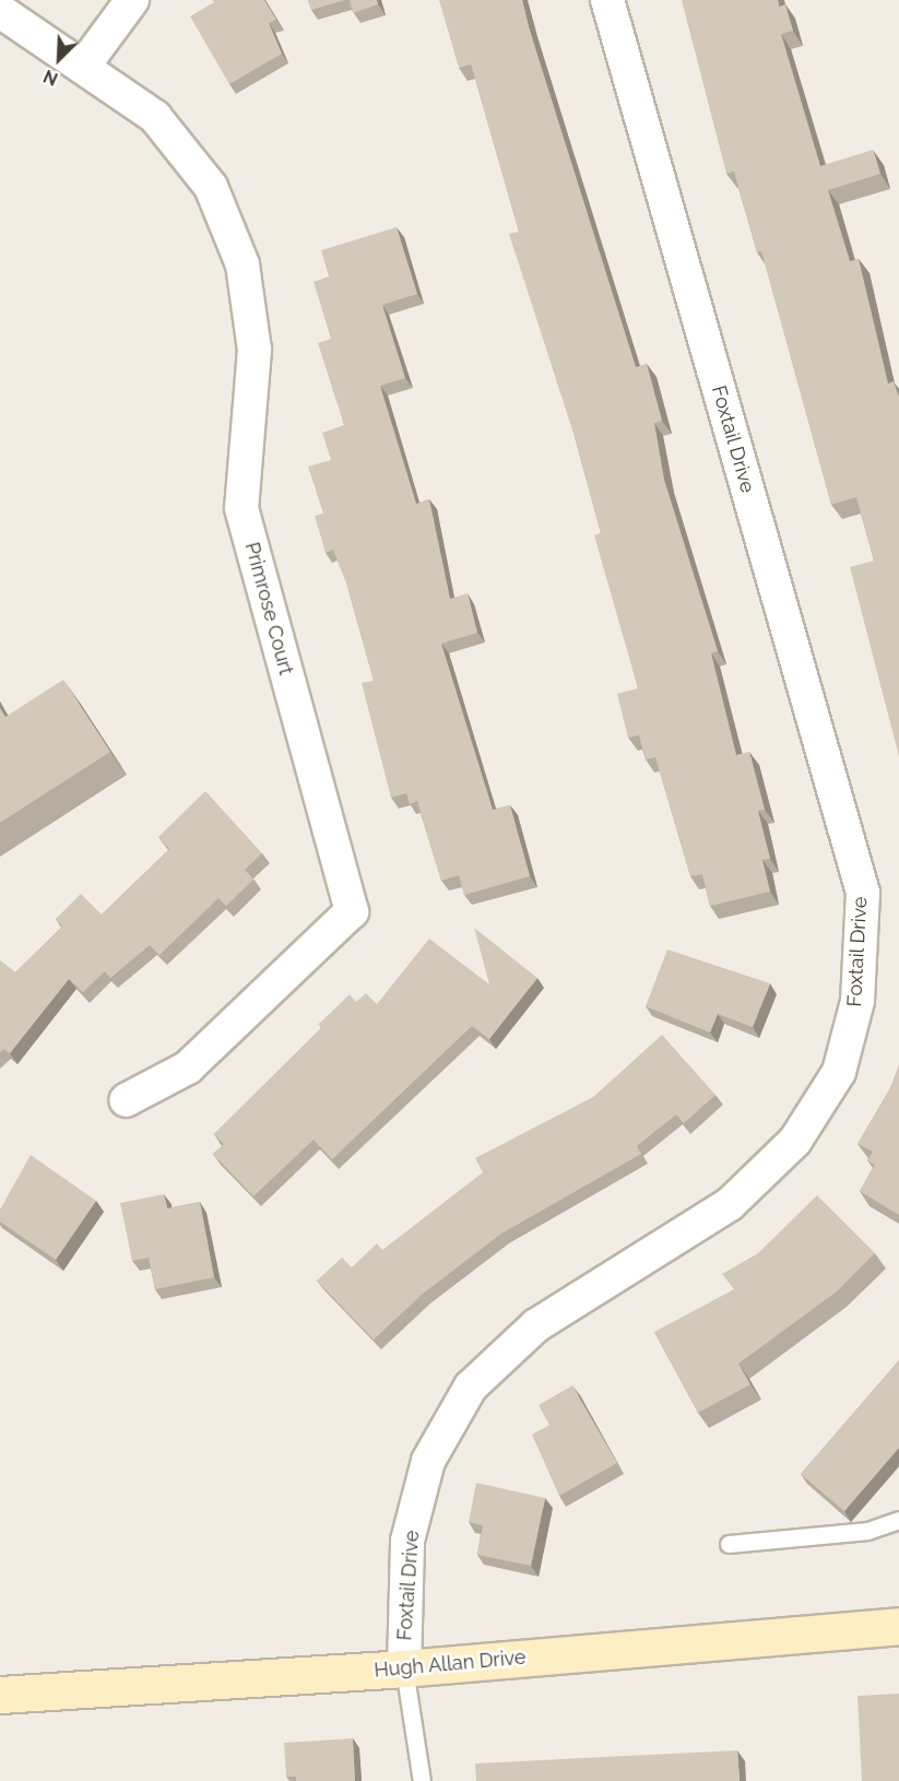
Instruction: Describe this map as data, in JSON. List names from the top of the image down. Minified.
{"streets":{"main road":["Hugh Allan Drive"],"street":["Foxtail Drive","Primrose Court"]},"crossings":[["Foxtail Drive","Hugh Allan Drive"]],"north":"bottom left"}
